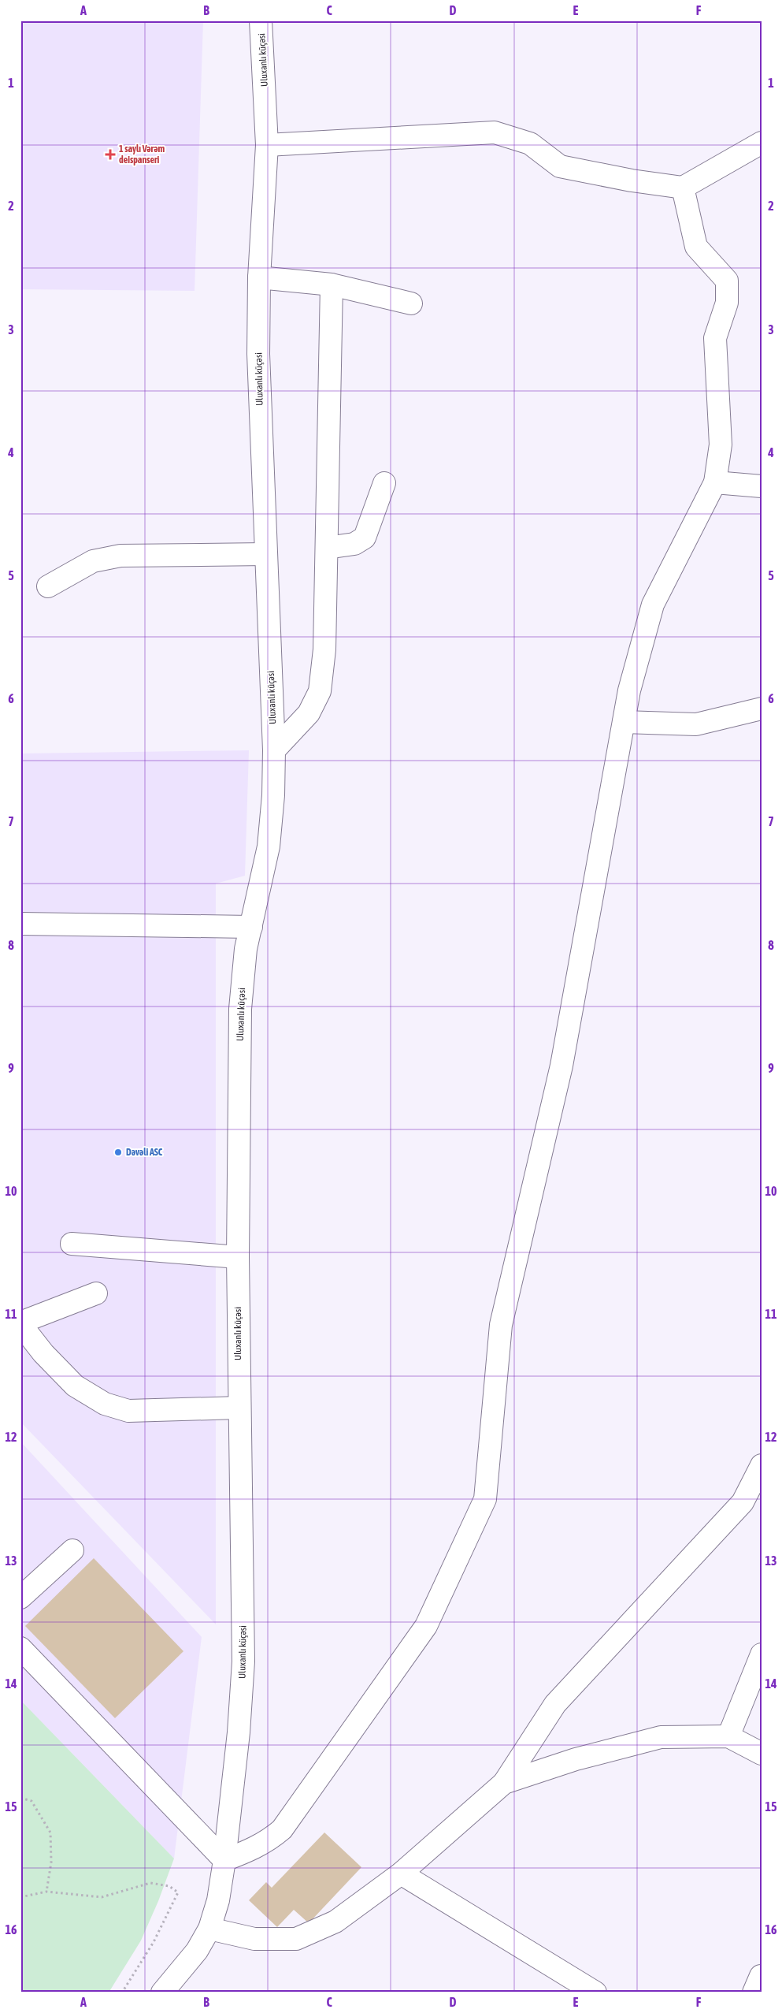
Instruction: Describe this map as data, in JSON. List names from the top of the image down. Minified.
{"streets":{"street":["Uluxanlı küçəsi"]},"places":{"health":["1 saylı Vərəm deispanseri"],"other":["Dəvəli ASC"]},"grid":{"columns":["A","B","C","D","E","F"],"rows":["1","2","3","4","5","6","7","8","9","10","11","12","13","14","15","16"]}}
